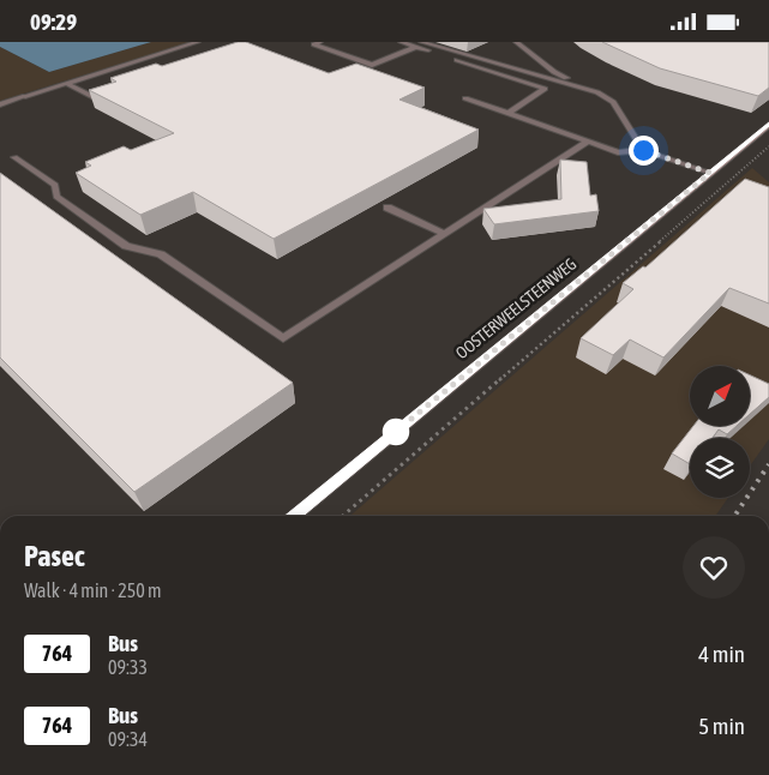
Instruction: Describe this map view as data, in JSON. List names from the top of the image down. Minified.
{"streets":{"main road":["OOSTERWEELSTEENWEG"]},"lines":["bus line 764"],"north":"top right","page":{"status":"09:29","heading":["Pasec","Walk · 4 min · 250 m"],"list":[{"mark":"764","name":"Bus","note":"09:33","value":"4 min"},{"mark":"764","name":"Bus","note":"09:34","value":"5 min"}]}}
